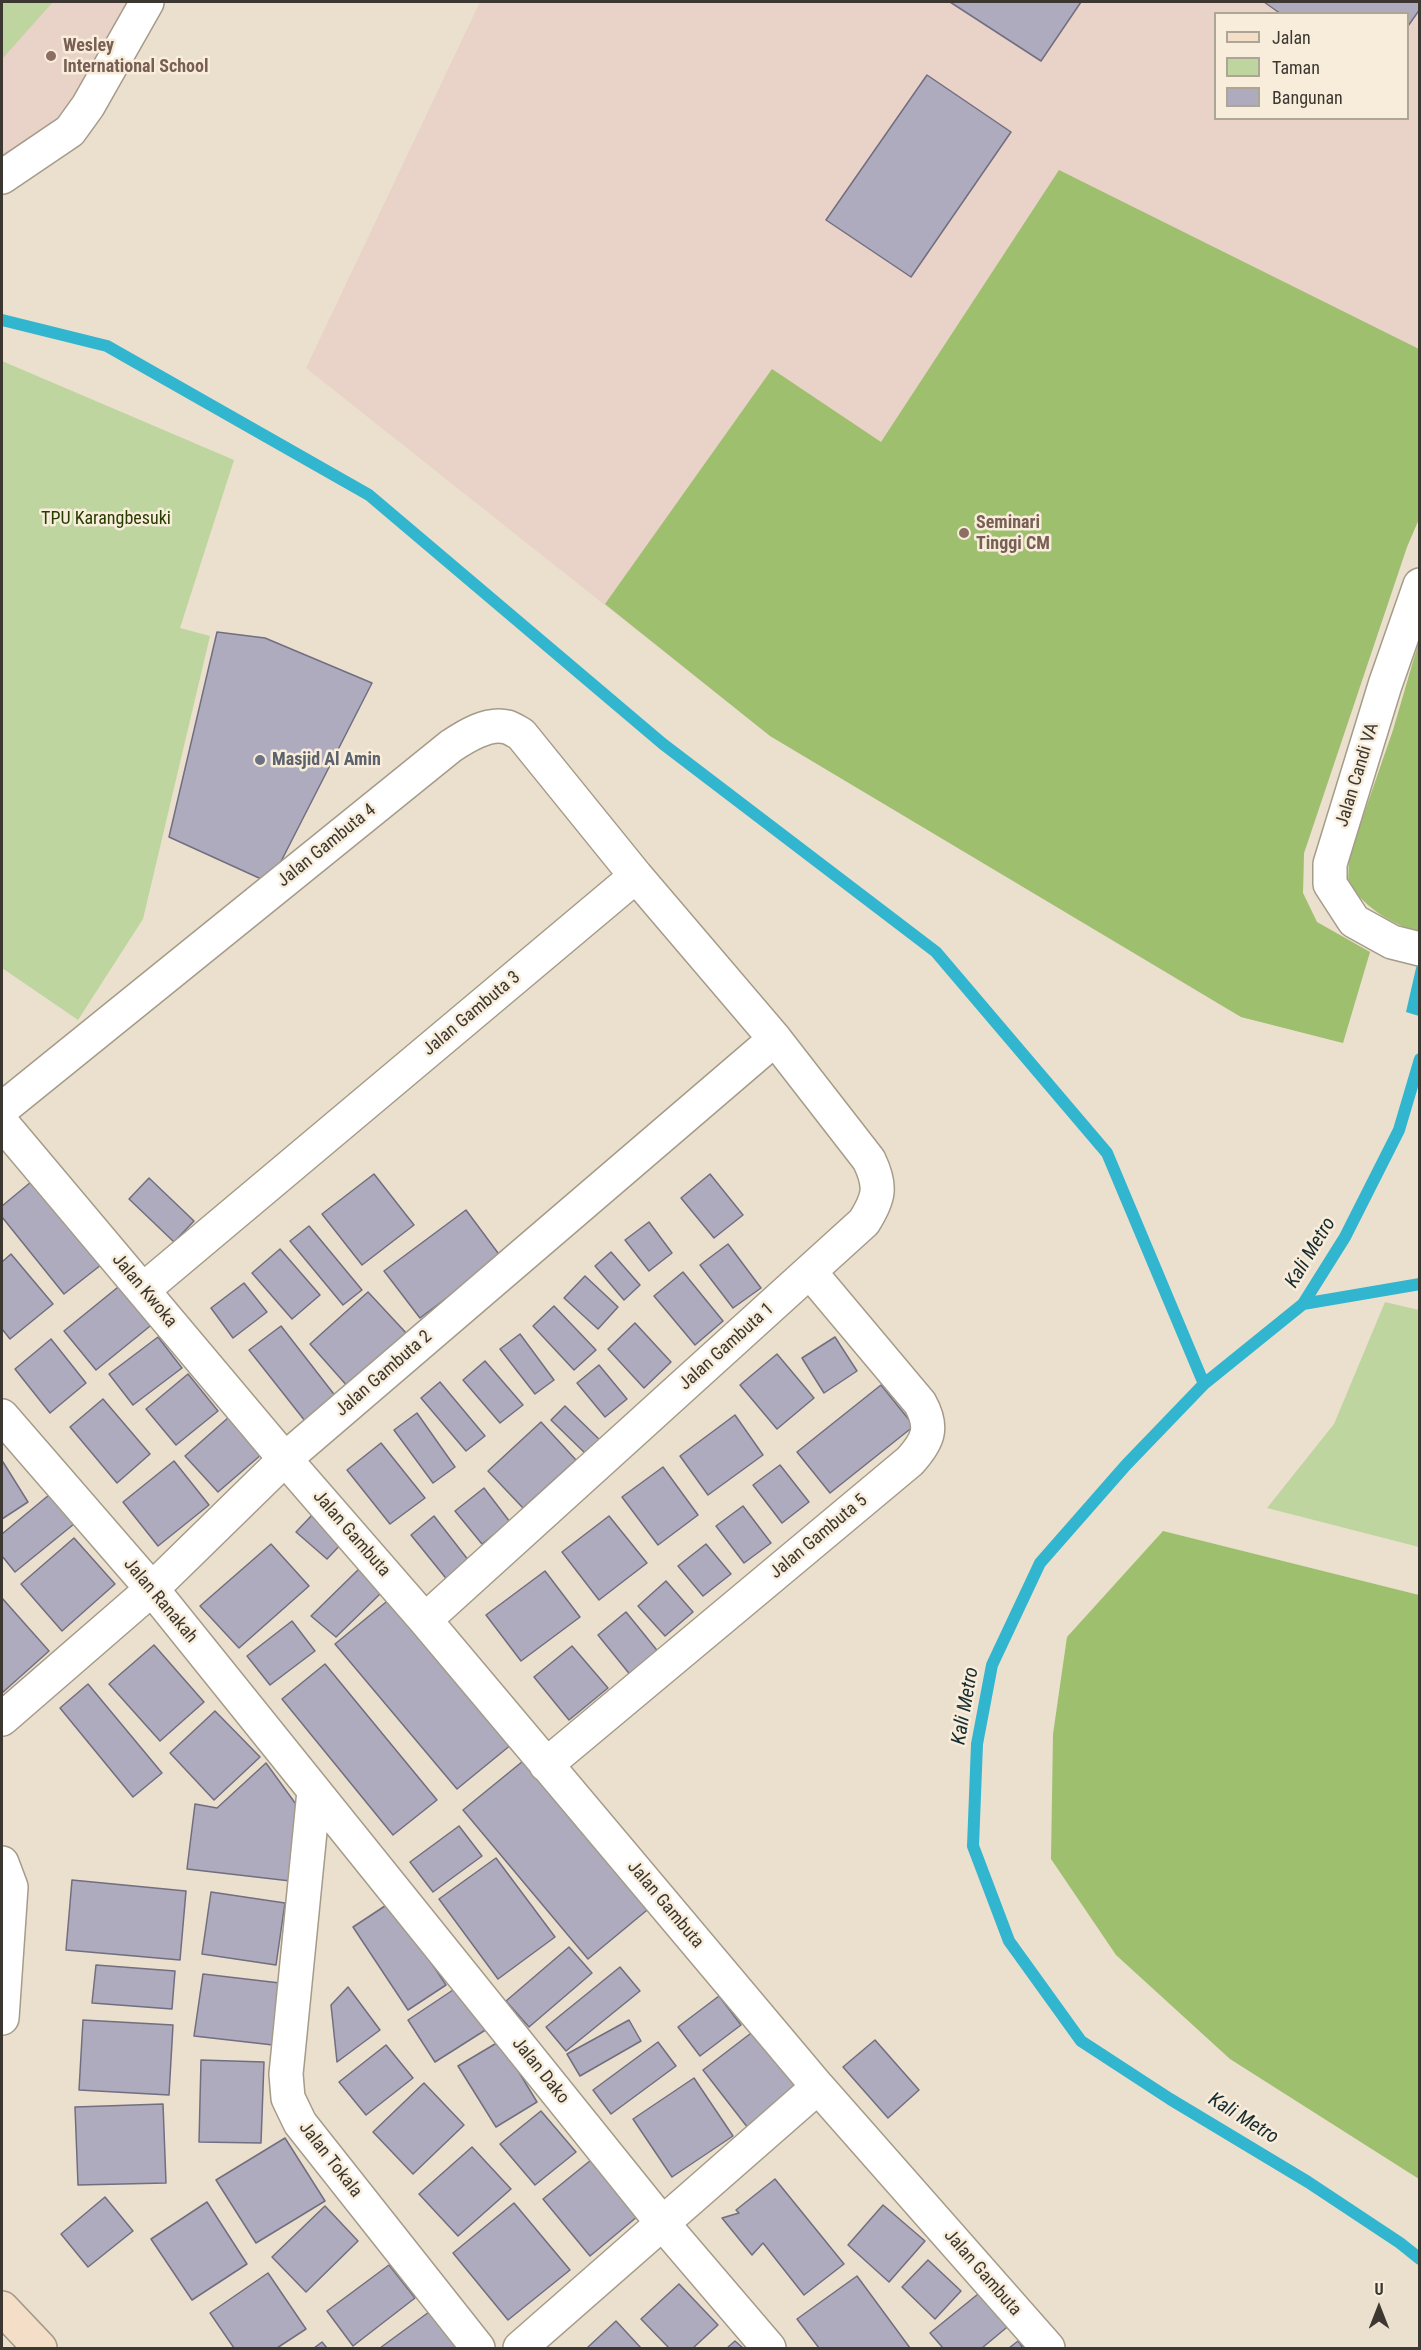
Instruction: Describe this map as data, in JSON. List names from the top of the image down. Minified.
{"streets":{"street":["Jalan Candi VA","Jalan Gambuta 4","Jalan Gambuta 3","Jalan Kwoka","Jalan Gambuta 1","Jalan Gambuta 2","Jalan Gambuta","Jalan Gambuta 5","Jalan Ranakah","Jalan Dako","Jalan Tokala"]},"crossings":[["Jalan Gambuta 4","Jalan Gambuta 3"],["Jalan Gambuta 3","Jalan Kwoka"],["Jalan Kwoka","Jalan Gambuta 2"],["Jalan Kwoka","Jalan Gambuta"],["Jalan Gambuta 1","Jalan Gambuta 2"],["Jalan Gambuta 1","Jalan Gambuta"],["Jalan Gambuta 1","Jalan Gambuta 5"],["Jalan Gambuta 2","Jalan Gambuta"],["Jalan Gambuta 2","Jalan Ranakah"],["Jalan Gambuta","Jalan Gambuta 5"],["Jalan Ranakah","Jalan Dako"],["Jalan Ranakah","Jalan Tokala"],["Jalan Dako","Jalan Tokala"]],"water":["Kali Metro"],"parks":["TPU Karangbesuki"],"places":["Wesley International School","Seminari Tinggi CM","Masjid Al Amin"],"legend":["Jalan","Taman","Bangunan"],"north":"top"}
